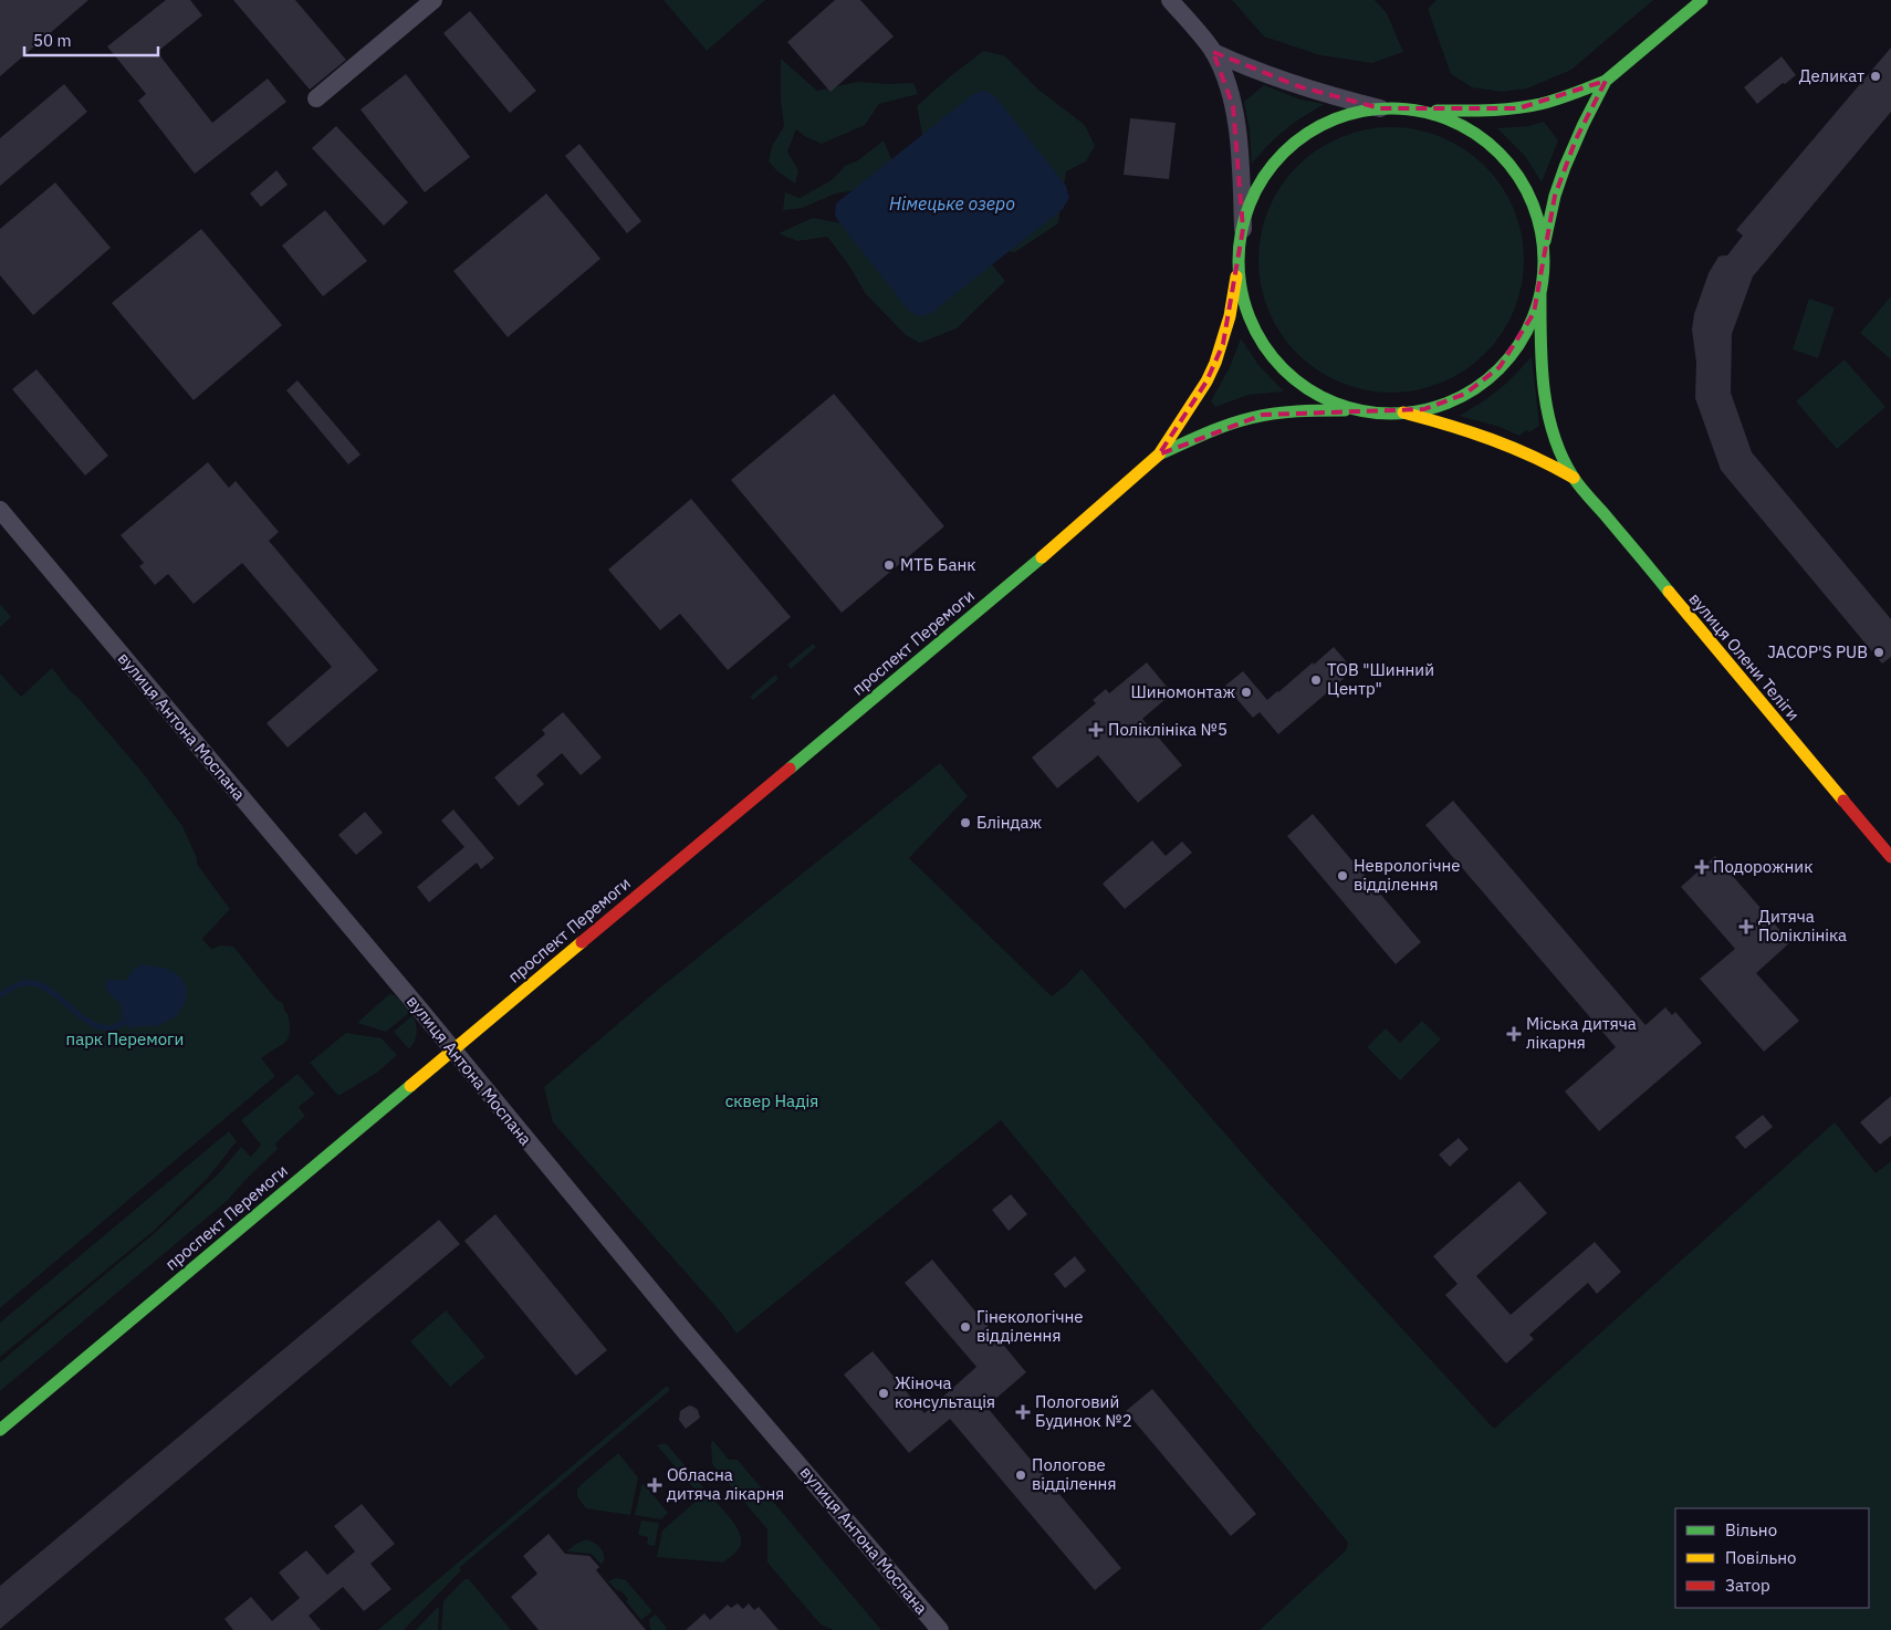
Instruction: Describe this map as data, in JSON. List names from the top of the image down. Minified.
{"streets":{"main road":["проспект Перемоги","вулиця Олени Теліги"],"street":["вулиця Антона Моспана"]},"crossings":[["проспект Перемоги","вулиця Антона Моспана"]],"water":["Німецьке озеро"],"parks":["парк Перемоги","сквер Надія"],"places":{"other":["Деликат","МТБ Банк","JACOP'S PUB","ТОВ \"Шинний Центр\"","Шиномонтаж","Бліндаж","Неврологічне відділення","Гінекологічне відділення","Жіноча консультація","Пологове відділення"],"health":["Поліклініка №5","Подорожник","Дитяча Поліклініка","Міська дитяча лікарня","Пологовий Будинок №2","Обласна дитяча лікарня"]},"legend":["Вільно","Повільно","Затор"],"scale_bar":"50 m"}
